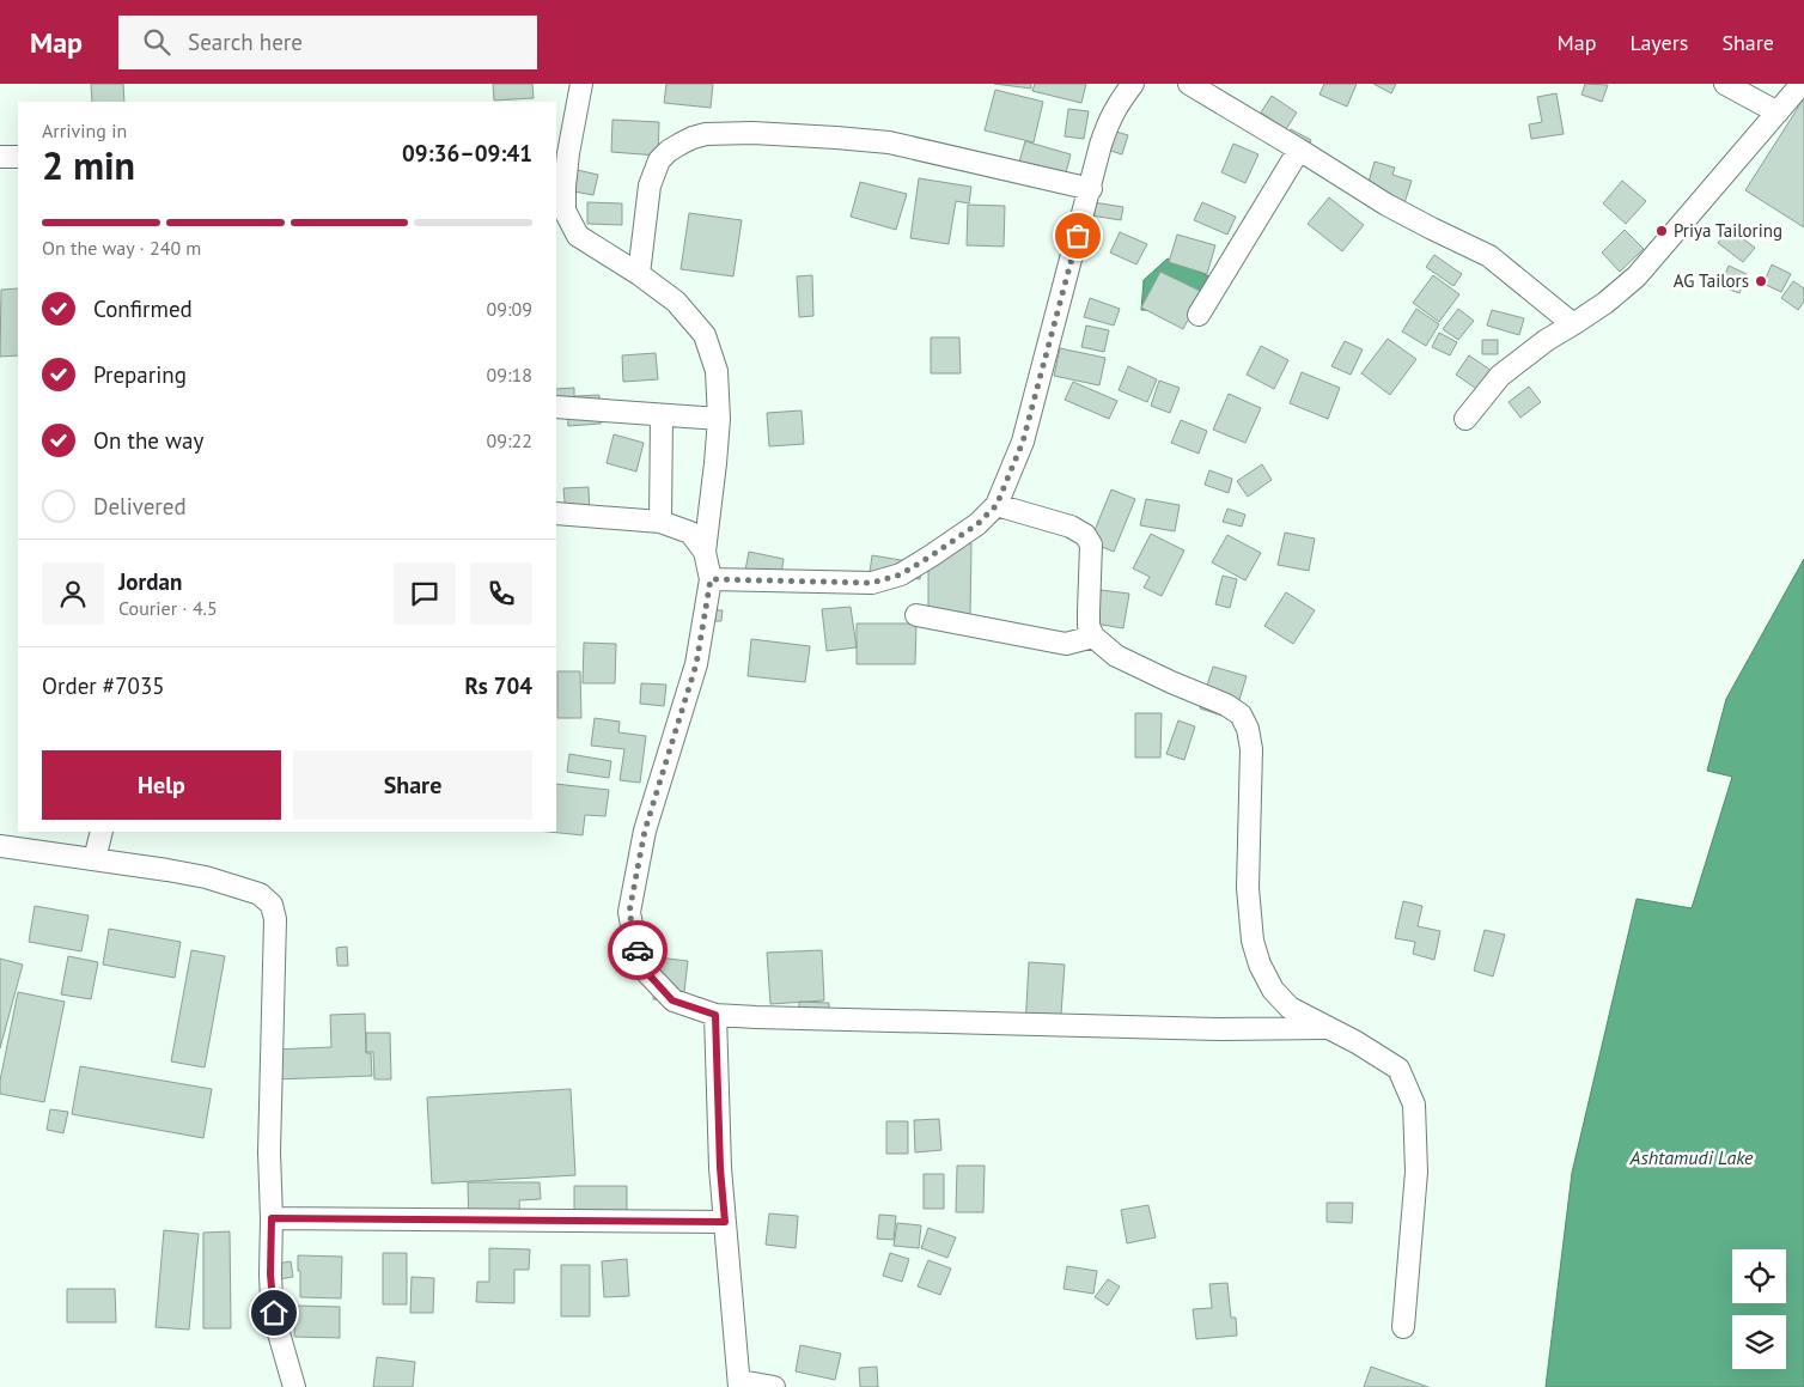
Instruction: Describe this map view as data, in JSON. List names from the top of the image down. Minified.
{"water":["Ashtamudi Lake"],"places":["Priya Tailoring","AG Tailors"],"page":{"header":"Map","search":"Search here","nav":["Map","Layers","Share"],"heading":["2 min","Arriving in","09:36–09:41"],"panel":["Jordan","Courier · 4.5","Order #7035","Rs 704"],"bar":"On the way · 240 m","list":[["Confirmed","09:09"],["Preparing","09:18"],["On the way","09:22"],"Delivered"],"buttons":["Help","Share"]}}
